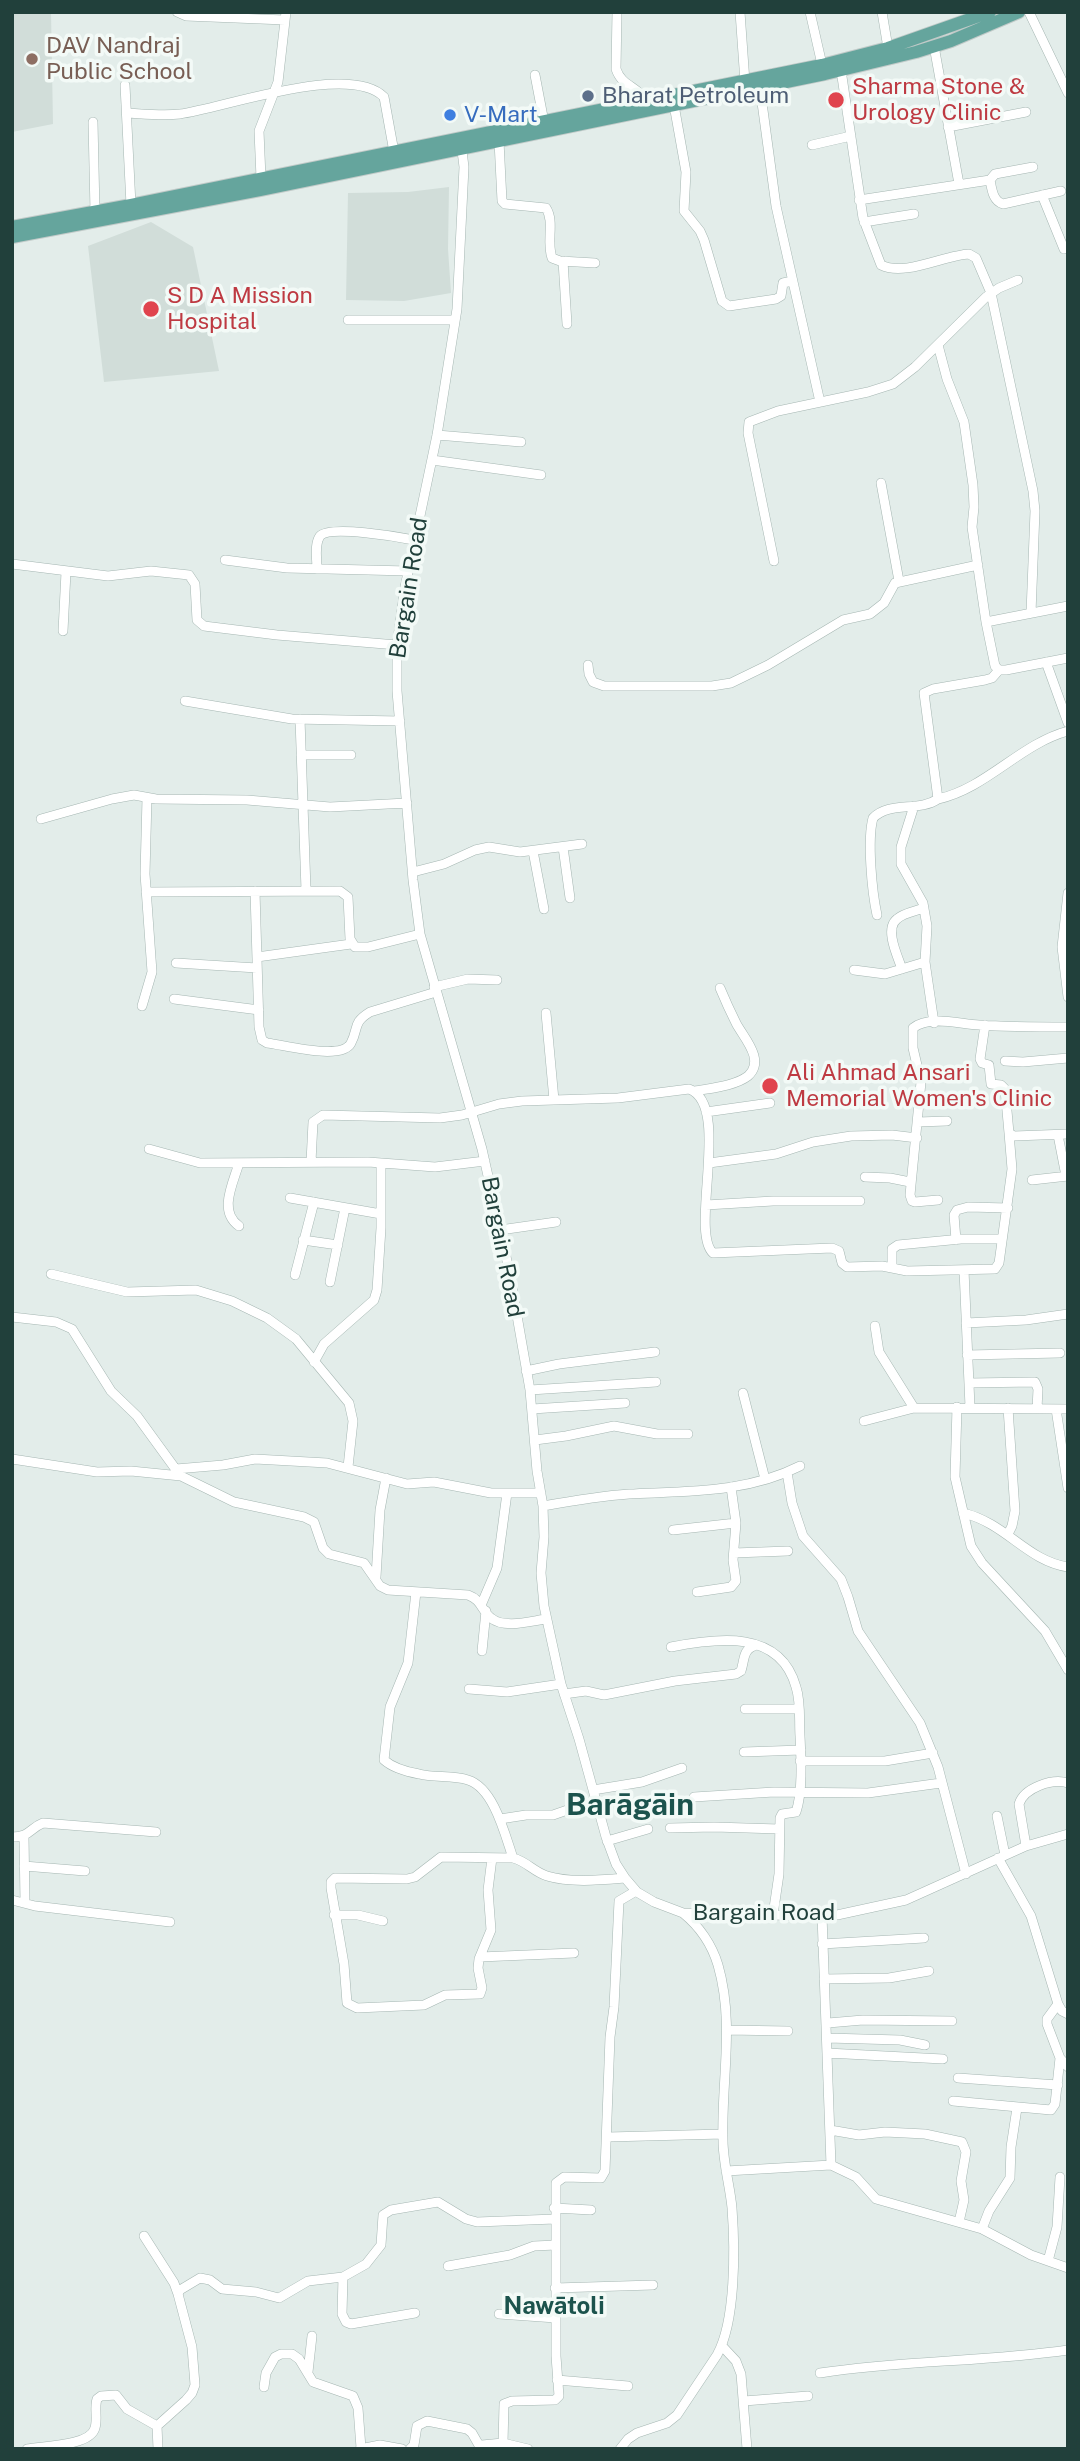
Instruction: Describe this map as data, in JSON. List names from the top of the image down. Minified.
{"streets":{"street":["Bargain Road"]},"districts":["Barāgāin","Nawātoli"],"places":["DAV Nandraj Public School","Bharat Petroleum","Sharma Stone & Urology Clinic","V-Mart","S D A Mission Hospital","Ali Ahmad Ansari Memorial Women's Clinic"]}
